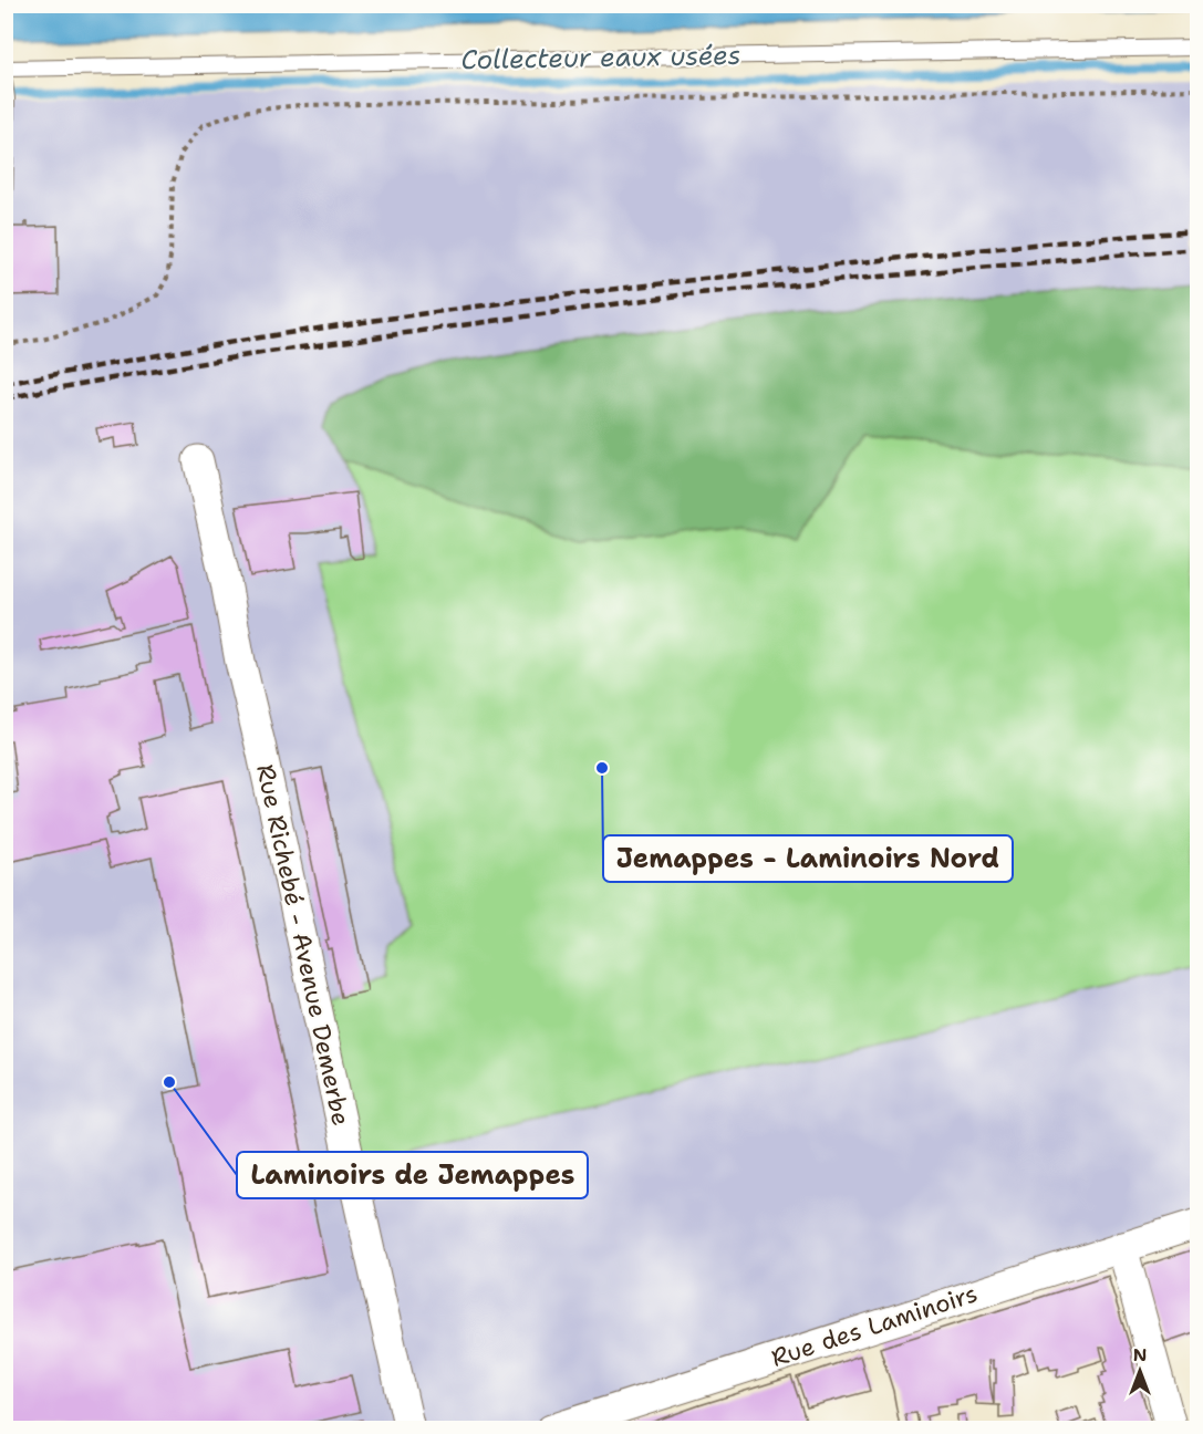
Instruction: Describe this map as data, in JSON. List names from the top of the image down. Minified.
{"streets":{"street":["Rue Richebé - Avenue Demerbe","Rue des Laminoirs"]},"water":["Collecteur eaux usées"],"places":["Jemappes - Laminoirs Nord","Laminoirs de Jemappes"],"north":"top"}
